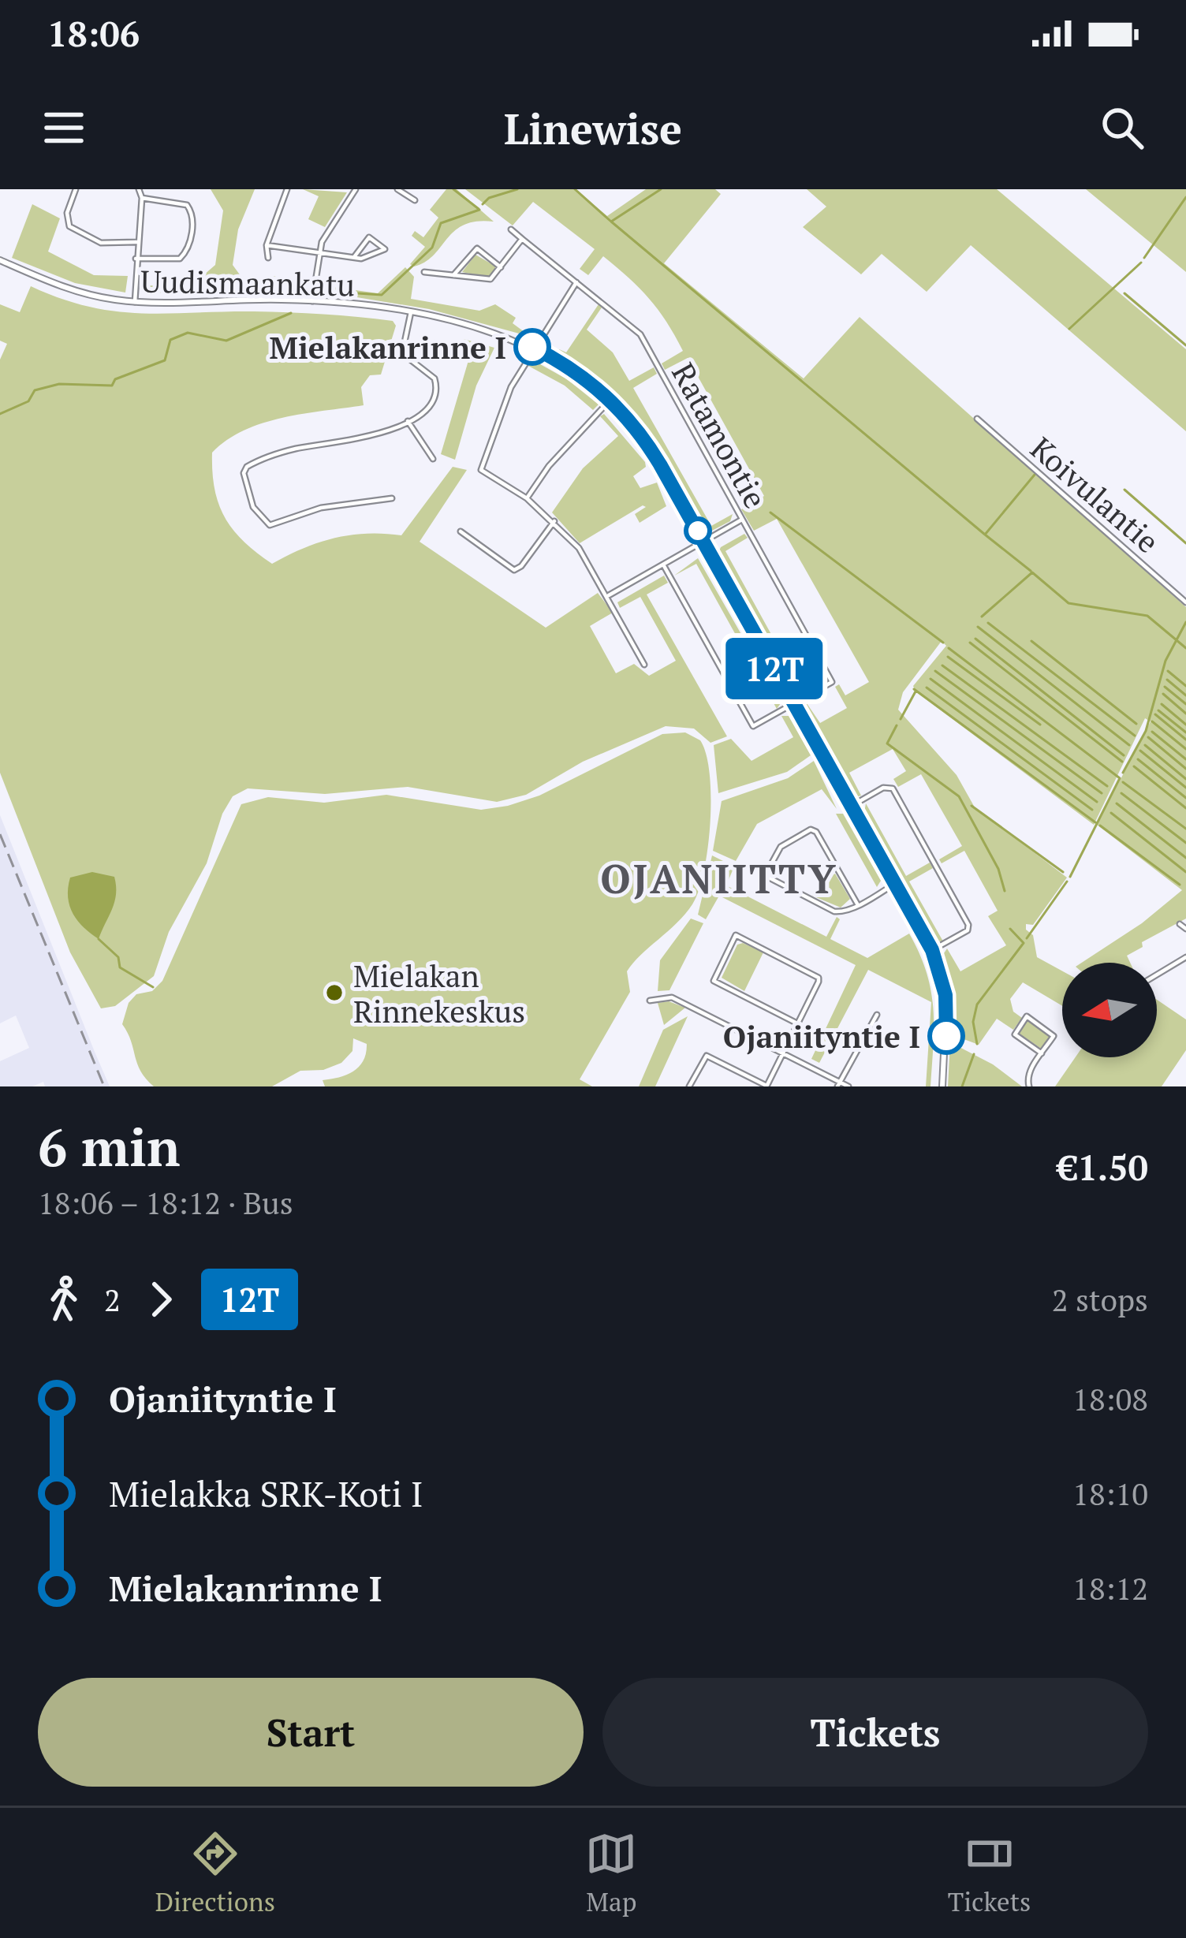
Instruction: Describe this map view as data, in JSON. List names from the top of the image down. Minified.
{"streets":{"street":["Uudismaankatu","Ratamontie","Koivulantie"]},"crossings":[["Uudismaankatu","Ratamontie"]],"districts":["OJANIITTY"],"places":["Mielakanrinne I","Mielakan Rinnekeskus","Ojaniityntie I"],"lines":["bus line 12T"],"north":"left","page":{"status":"18:06","header":"Linewise","on_map":"12T","heading":["6 min","18:06 – 18:12 · Bus","€1.50"],"legs":["2","12T","2 stops"],"list":[{"name":"Ojaniityntie I","value":"18:08"},{"name":"Mielakka SRK-Koti I","value":"18:10"},{"name":"Mielakanrinne I","value":"18:12"}],"buttons":["Start","Tickets"],"tabs":["Directions","Map","Tickets"]}}
